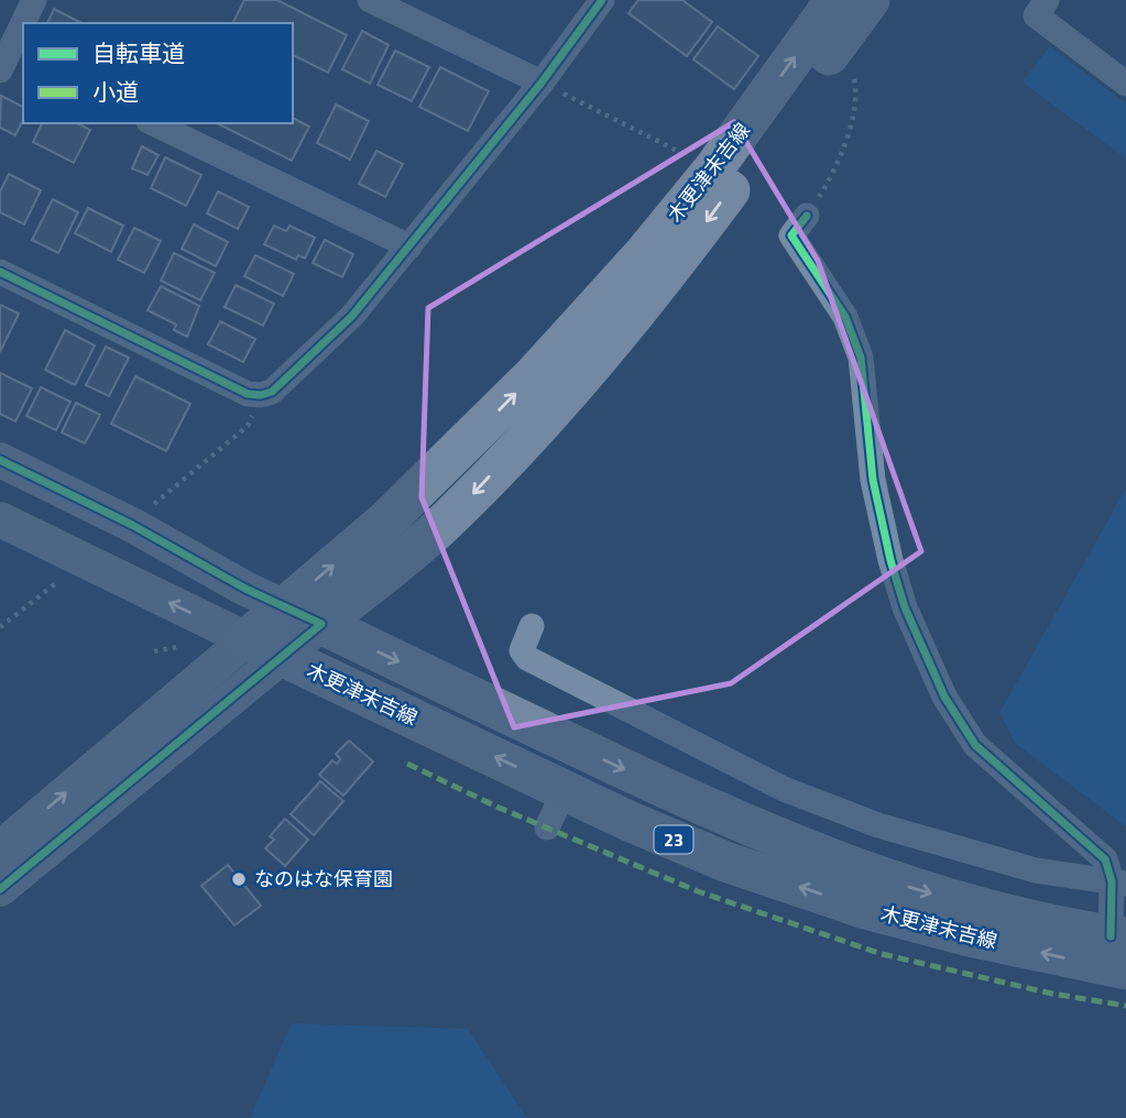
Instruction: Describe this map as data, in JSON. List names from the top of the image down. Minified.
{"streets":{"main road":["木更津末吉線","23"]},"places":["なのはな保育園"],"legend":["自転車道","小道"]}
